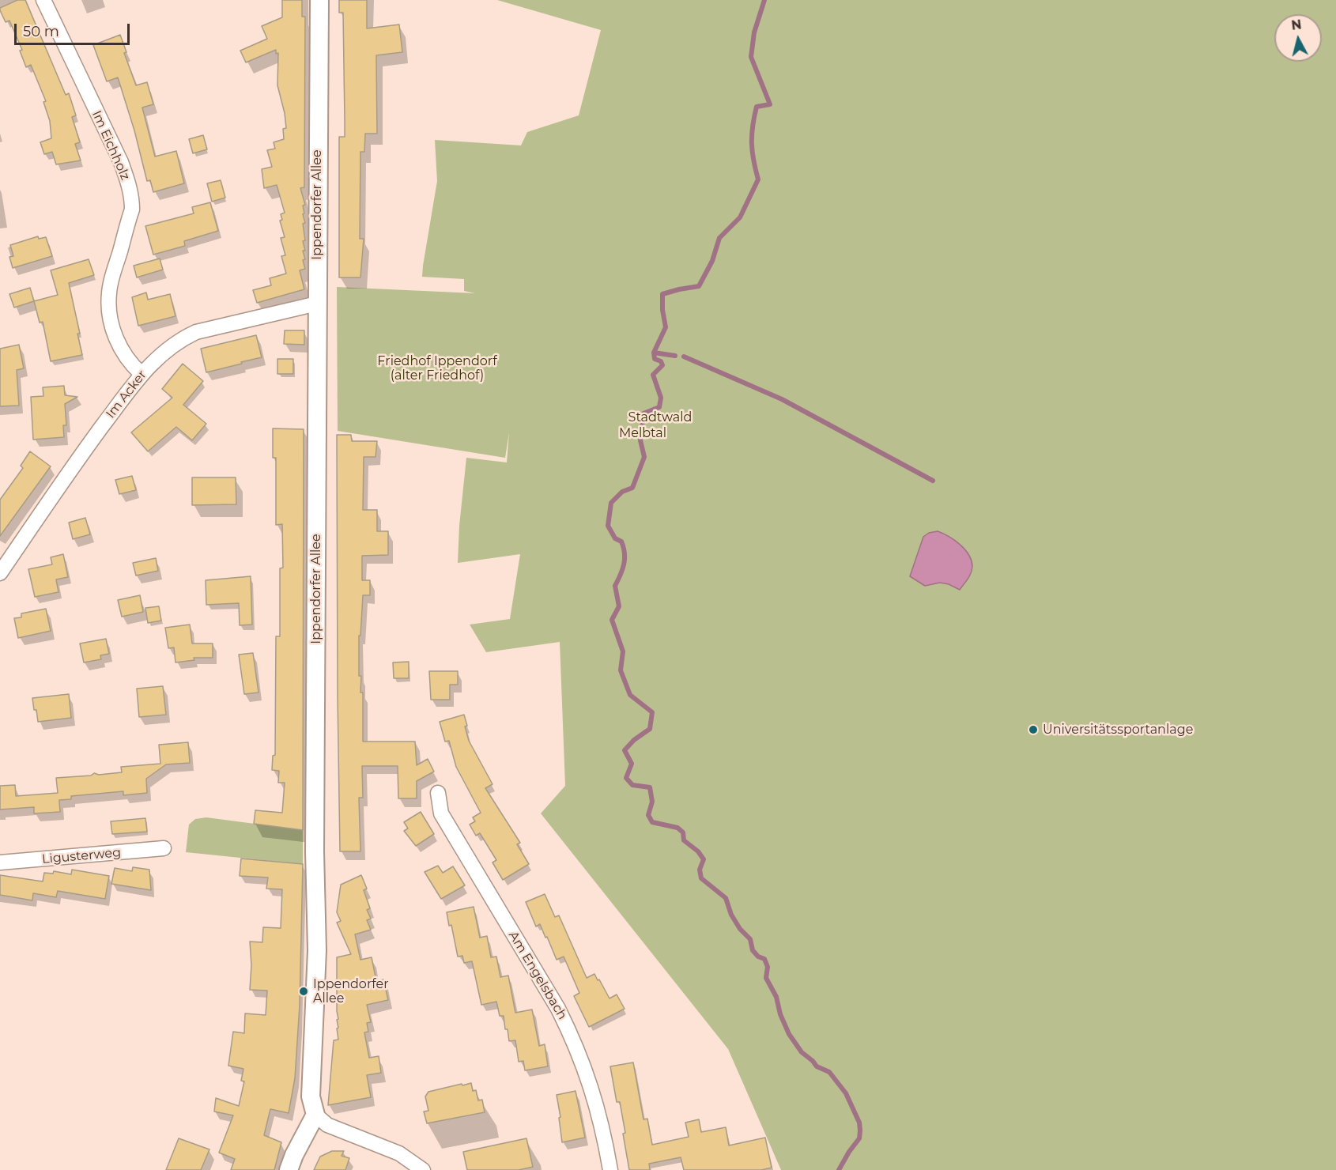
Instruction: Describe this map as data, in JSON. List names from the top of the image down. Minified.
{"streets":{"street":["Im Eichholz","Ippendorfer Allee","Im Acker","Ligusterweg","Am Engelsbach"]},"crossings":[["Im Eichholz","Im Acker"],["Ippendorfer Allee","Im Acker"]],"parks":["Friedhof Ippendorf (alter Friedhof)","Stadtwald","Melbtal"],"places":["Universitätssportanlage","Ippendorfer Allee"],"scale_bar":"50 m","north":"top"}
